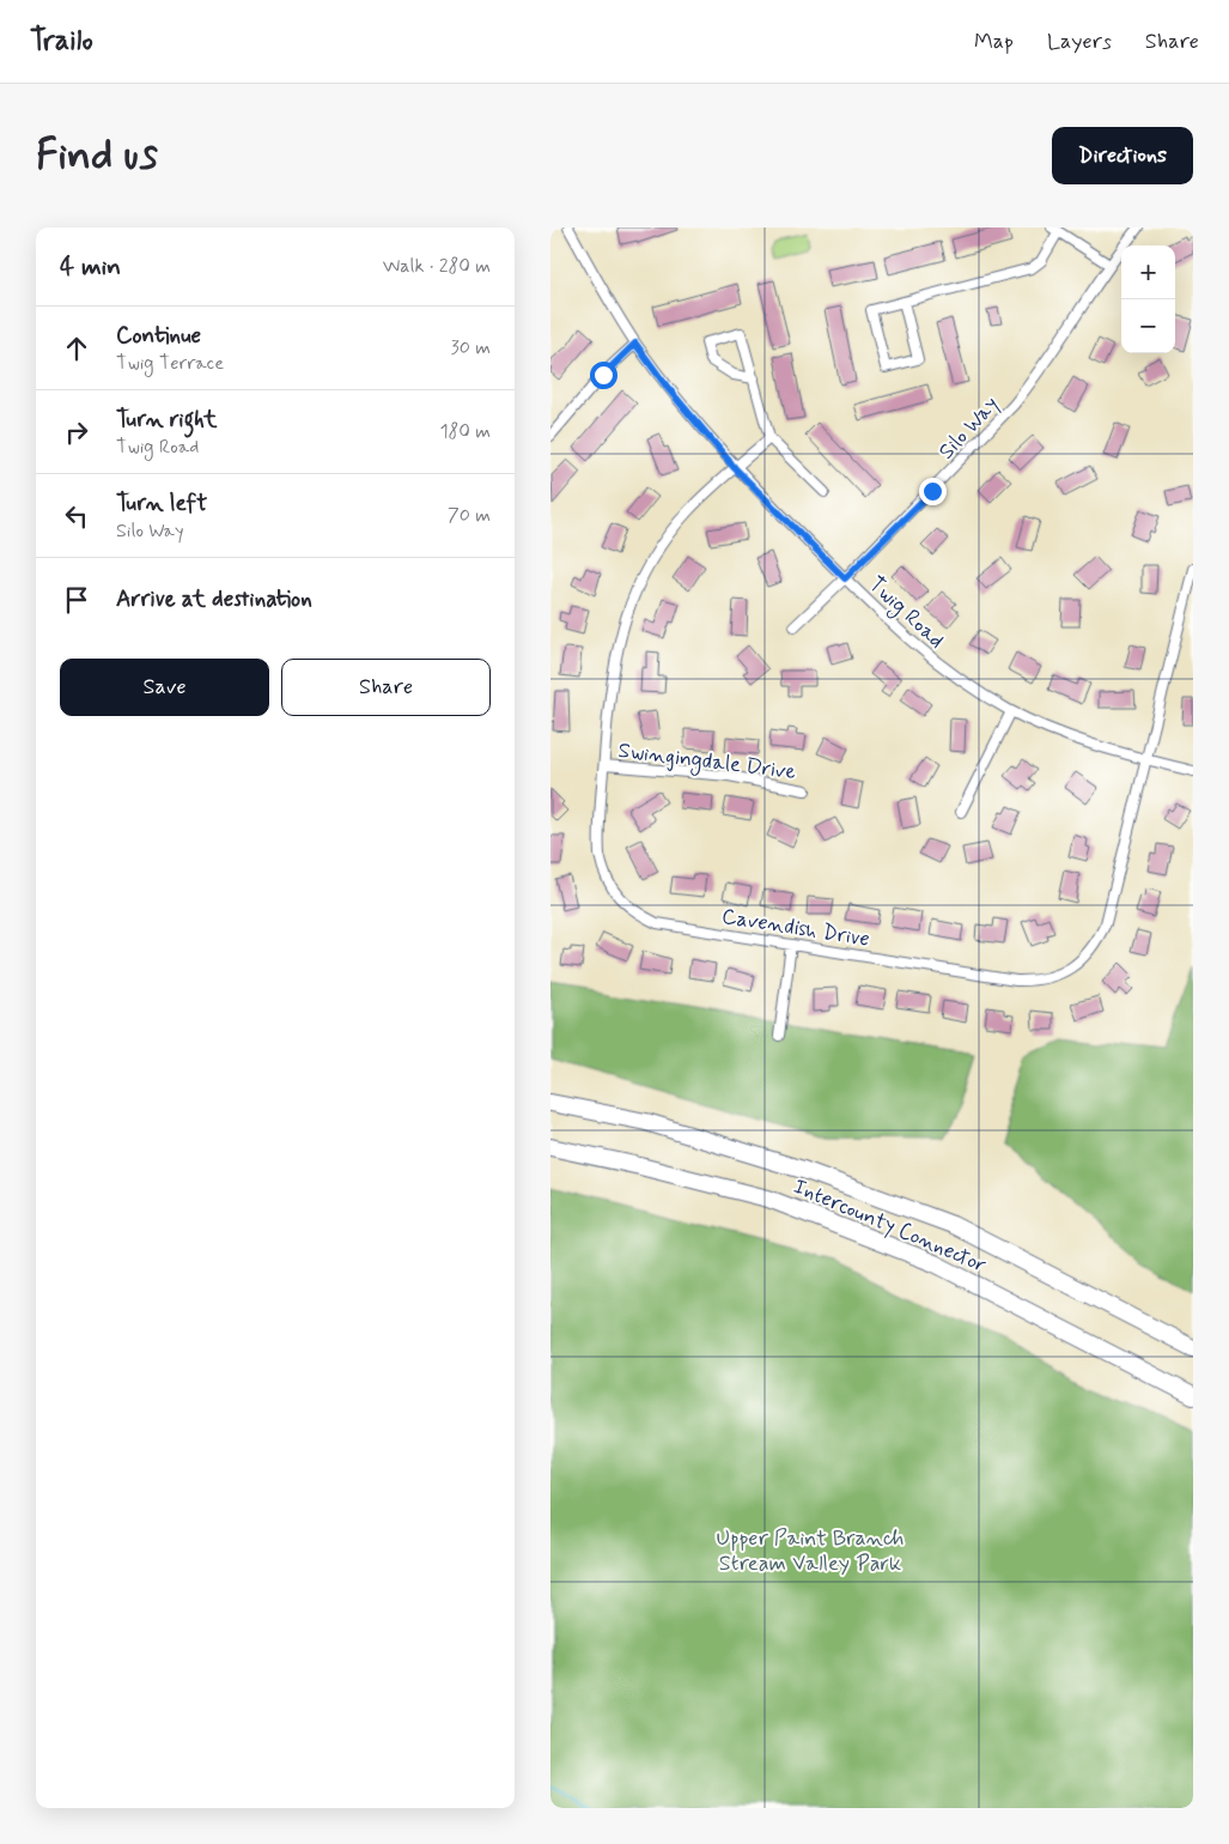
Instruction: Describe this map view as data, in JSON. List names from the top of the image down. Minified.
{"streets":{"highway":["Intercounty Connector"],"street":["Silo Way","Twig Road","Swingingdale Drive","Cavendish Drive"]},"crossings":[["Silo Way","Twig Road"],["Twig Road","Cavendish Drive"],["Swingingdale Drive","Cavendish Drive"]],"parks":["Upper Paint Branch Stream Valley Park"],"page":{"header":"Trailo","nav":["Map","Layers","Share"],"buttons":["Directions",["Save","Share"]],"title":"Find us","heading":["4 min","Walk · 280 m"],"map_buttons":["+","−"],"list":[["Continue","Twig Terrace","30 m"],["Turn right","Twig Road","180 m"],["Turn left","Silo Way","70 m"],"Arrive at destination"]}}
